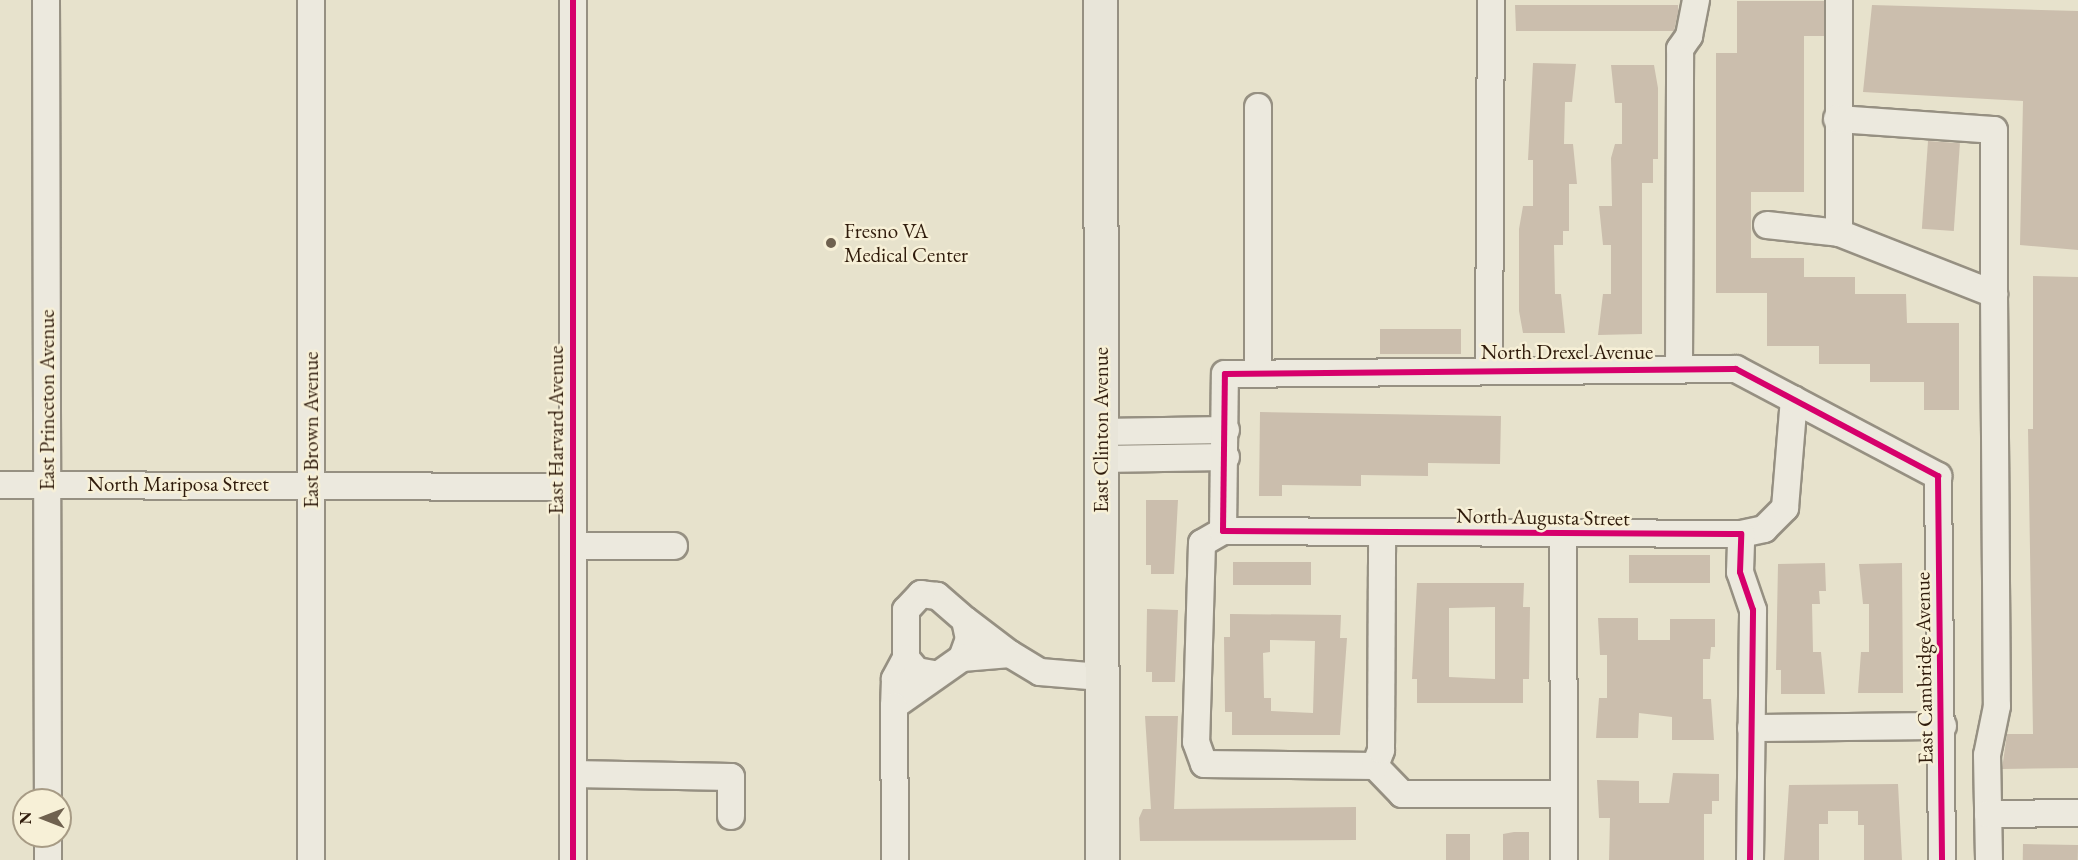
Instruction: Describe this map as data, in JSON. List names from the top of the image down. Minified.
{"streets":{"main road":["East Clinton Avenue"],"street":["North Drexel Avenue","East Princeton Avenue","East Brown Avenue","East Harvard Avenue","North Mariposa Street","North Augusta Street","East Cambridge Avenue"]},"crossings":[["North Drexel Avenue","North Augusta Street"],["North Drexel Avenue","East Cambridge Avenue"],["East Princeton Avenue","North Mariposa Street"],["East Brown Avenue","North Mariposa Street"],["East Harvard Avenue","North Mariposa Street"]],"places":["Fresno VA Medical Center"],"north":"left"}
